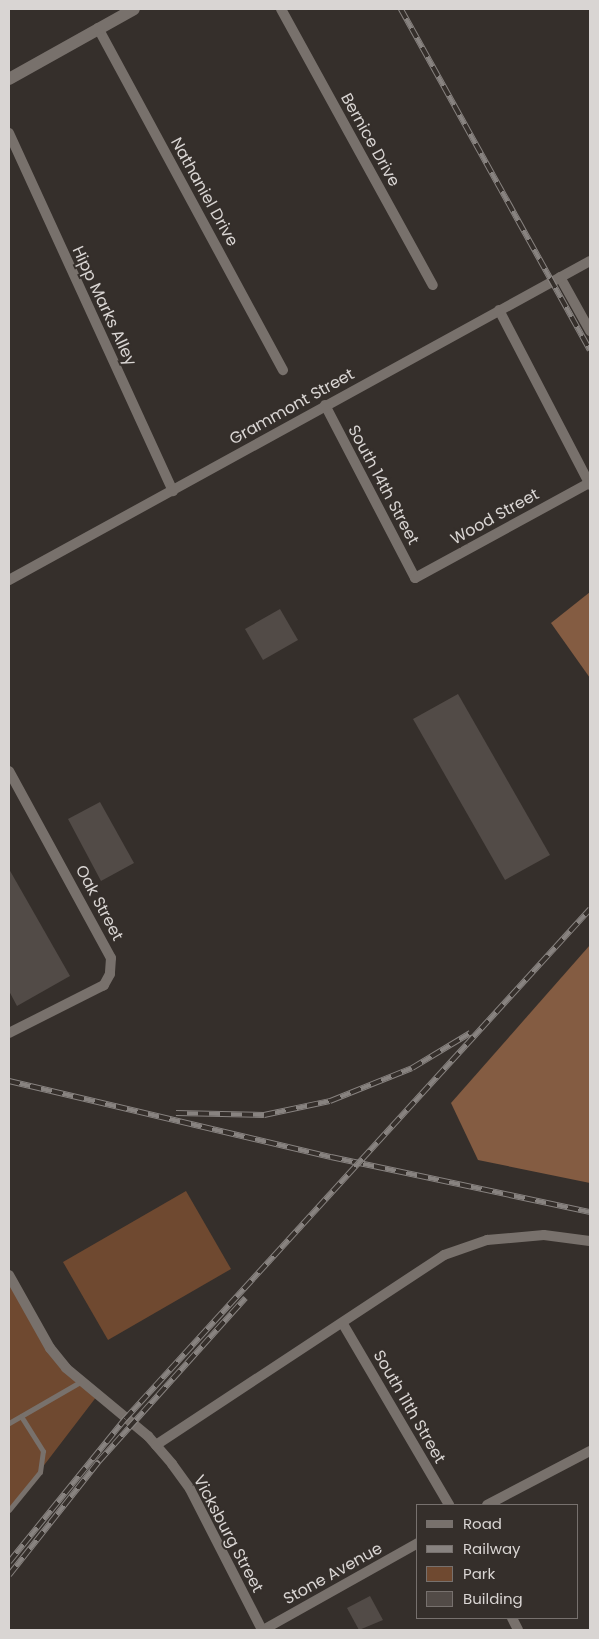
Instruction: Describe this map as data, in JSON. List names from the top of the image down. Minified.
{"streets":{"street":["Bernice Drive","Nathaniel Drive","Hipp Marks Alley","Grammont Street","South 14th Street","Wood Street","Oak Street","South 11th Street","Vicksburg Street","Stone Avenue"]},"crossings":[["Hipp Marks Alley","Grammont Street"],["Grammont Street","South 14th Street"],["South 14th Street","Wood Street"],["Vicksburg Street","Stone Avenue"]],"legend":["Road","Railway","Park","Building"]}
